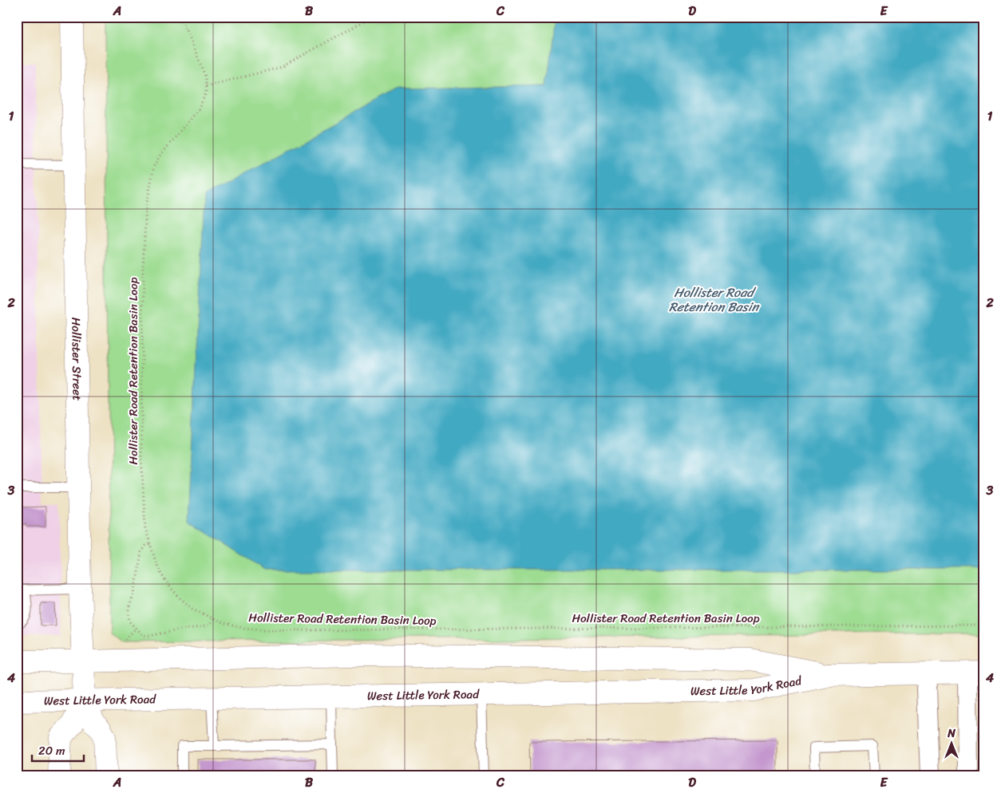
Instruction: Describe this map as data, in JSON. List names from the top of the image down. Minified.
{"streets":{"main road":["Hollister Street","West Little York Road"],"path":["Hollister Road Retention Basin Loop"]},"crossings":[["Hollister Street","West Little York Road"]],"water":["Hollister Road Retention Basin"],"scale_bar":"20 m","north":"top","grid":{"columns":["A","B","C","D","E"],"rows":["1","2","3","4"]}}
